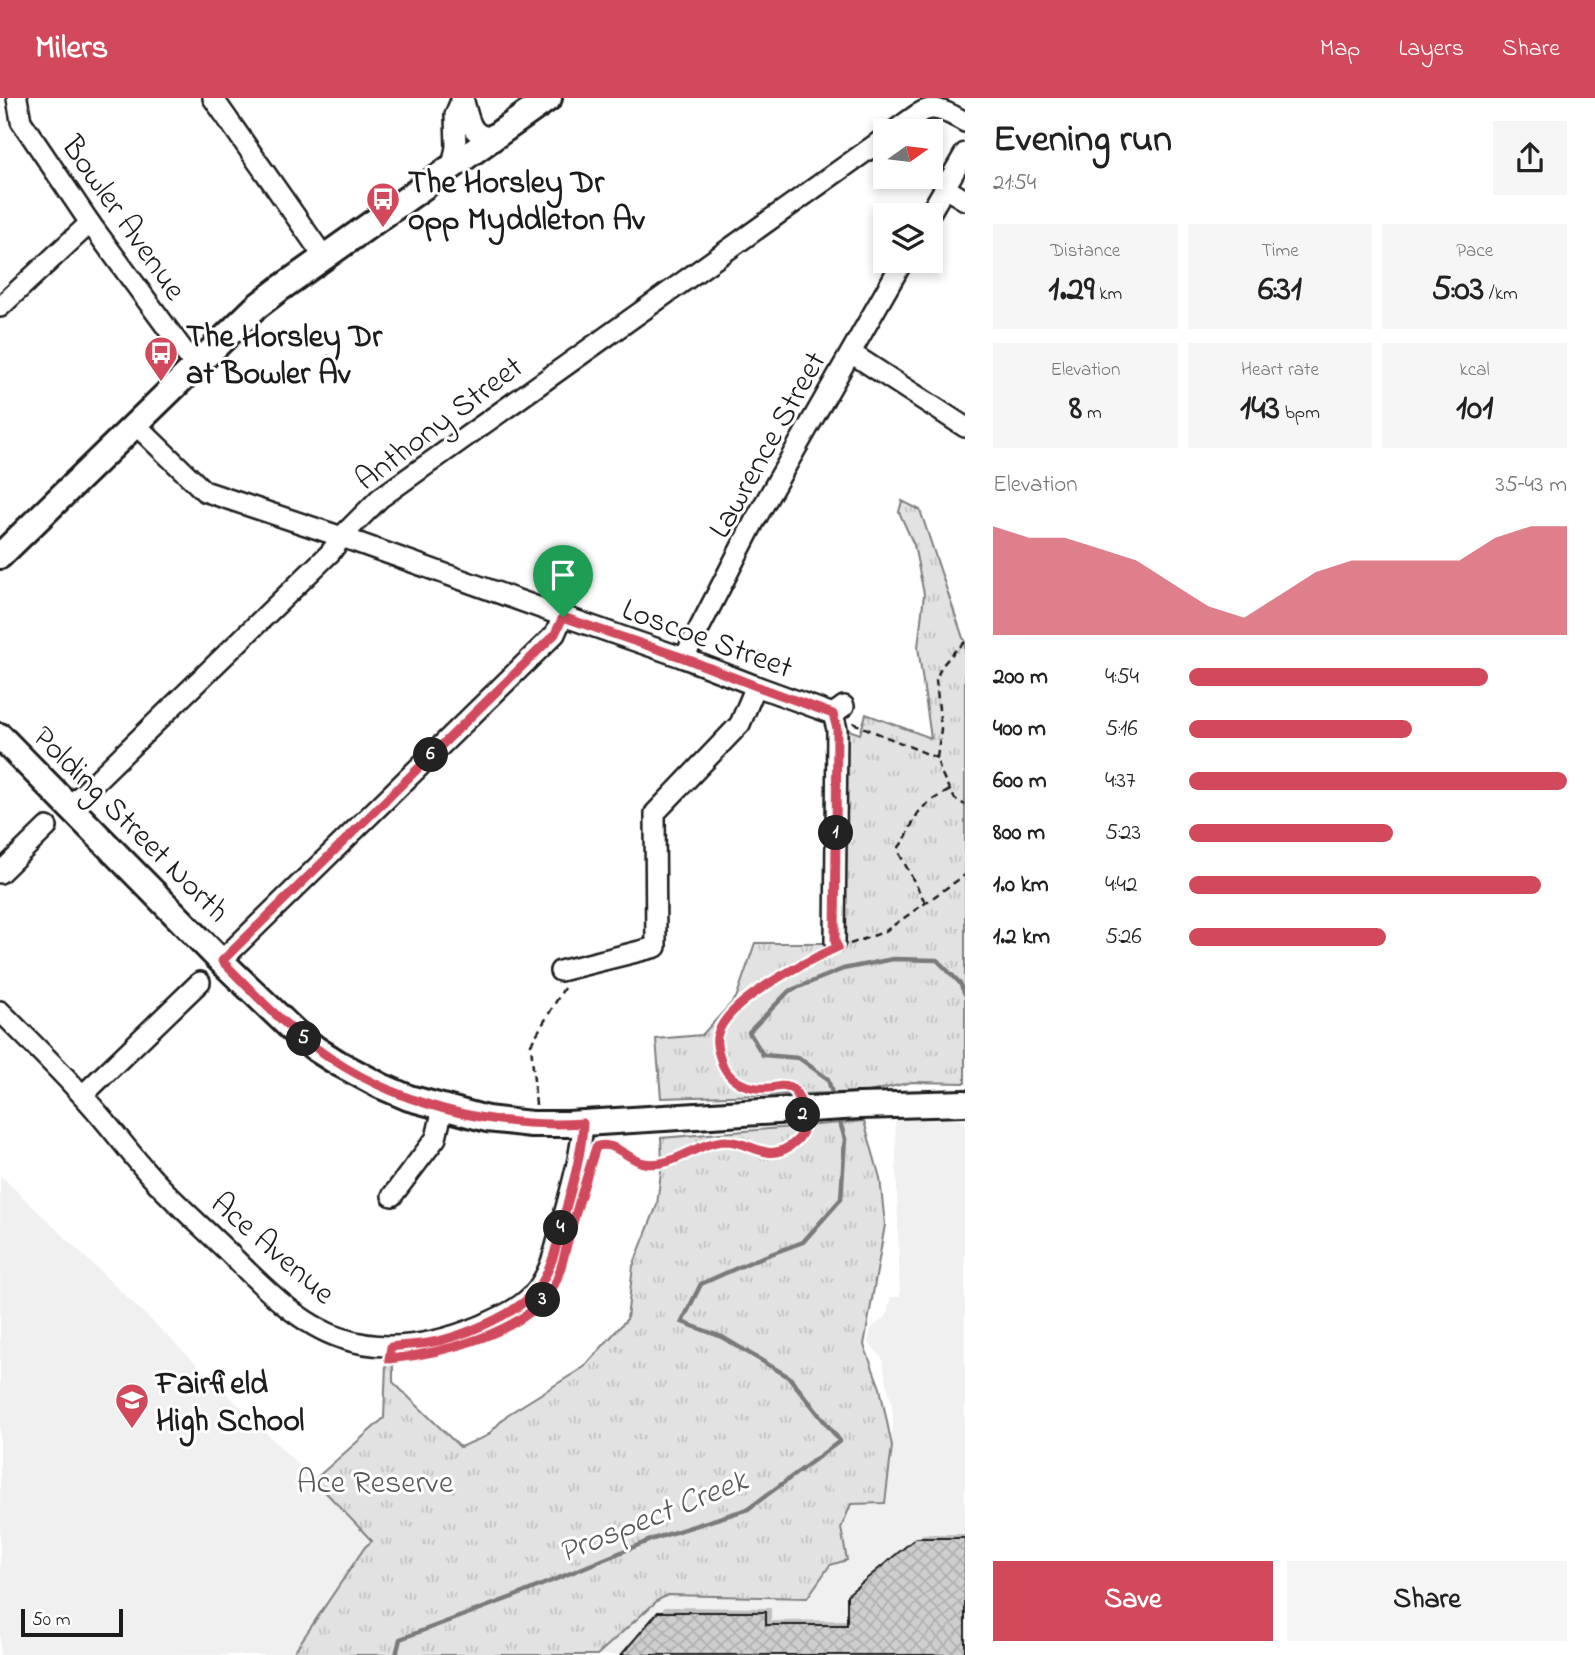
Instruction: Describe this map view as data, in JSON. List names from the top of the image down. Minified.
{"streets":{"main road":["Polding Street North"],"street":["Bowler Avenue","Anthony Street","Lawrence Street","Loscoe Street","Ace Avenue"]},"crossings":[["Anthony Street","Loscoe Street"],["Anthony Street","Polding Street North"],["Lawrence Street","Loscoe Street"],["Polding Street North","Ace Avenue"]],"water":["Prospect Creek"],"parks":["Ace Reserve"],"places":{"bus stop":["The Horsley Dr opp Myddleton Av","The Horsley Dr at Bowler Av"],"school or university":["Fairfield High School"]},"scale_bar":"50 m","north":"right","page":{"header":"Milers","nav":["Map","Layers","Share"],"heading":["Evening run","21:54"],"stats":[["Distance","1.29 km"],["Time","6:31"],["Pace","5:03 /km"],["Elevation","8 m"],["Heart rate","143 bpm"],["kcal","101"]],"chart":["Elevation","35–43 m"],"list":[{"name":"200 m","note":"4:54"},{"name":"400 m","note":"5:16"},{"name":"600 m","note":"4:37"},{"name":"800 m","note":"5:23"},{"name":"1.0 km","note":"4:42"},{"name":"1.2 km","note":"5:26"}],"pins":["6","1","5","2","4","3"],"buttons":["Save","Share"],"scale":"50 m"}}
